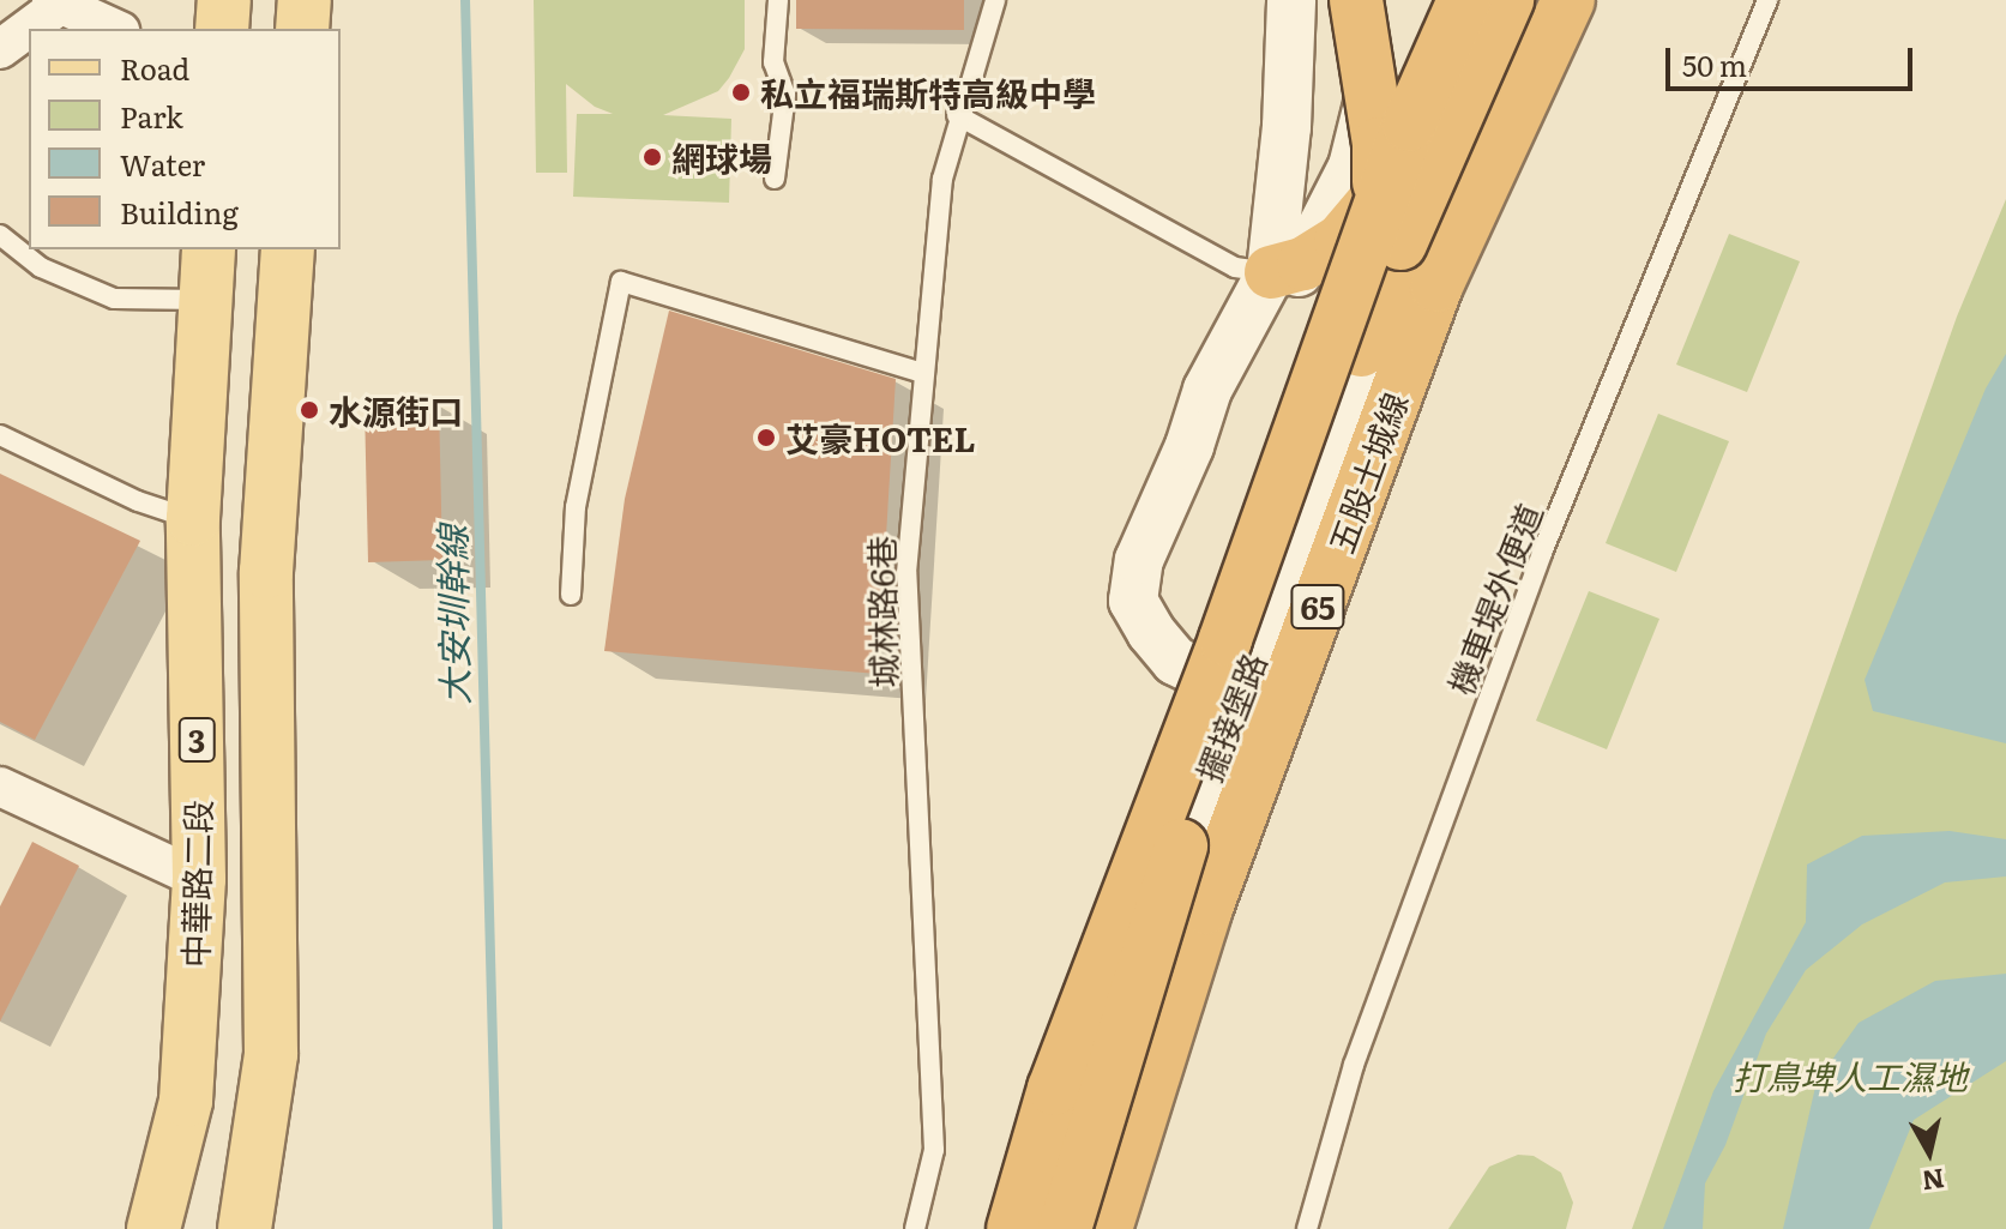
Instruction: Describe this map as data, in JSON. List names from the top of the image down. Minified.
{"streets":{"highway":["五股土城線","65"],"main road":["3","中華路二段"],"street":["擺接堡路"],"lane":["機車堤外便道","城林路6巷"]},"water":["大安圳幹線"],"parks":["打鳥埤人工濕地"],"places":["私立福瑞斯特高級中學","網球場","水源街口","艾豪HOTEL"],"legend":["Road","Park","Water","Building"],"scale_bar":"50 m","north":"bottom"}
